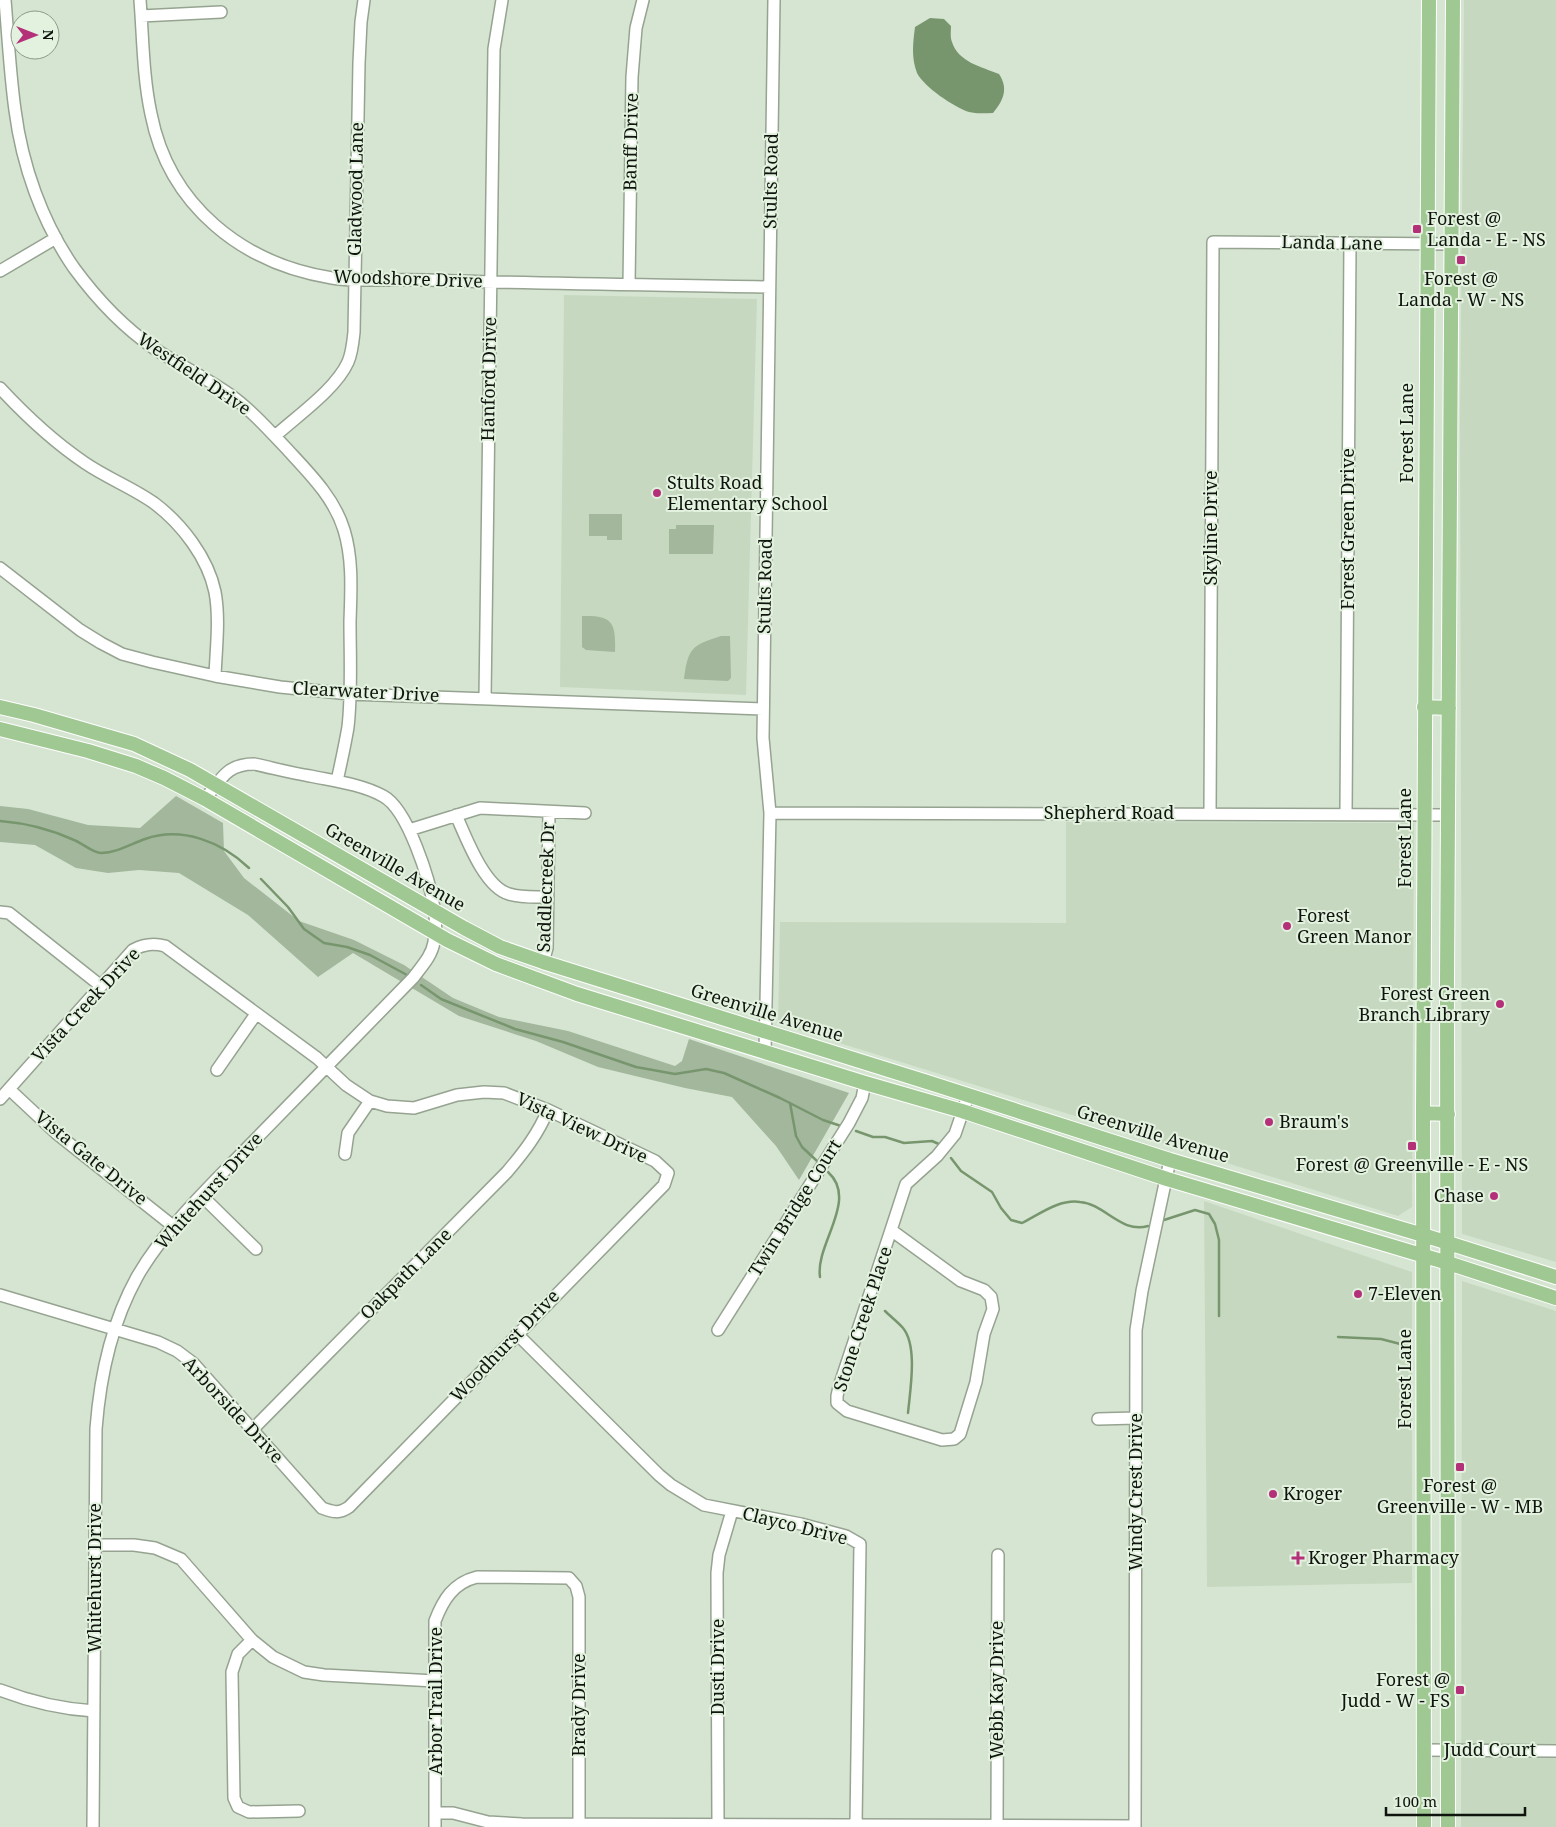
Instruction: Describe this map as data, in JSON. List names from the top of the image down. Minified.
{"streets":{"main road":["Forest Lane","Greenville Avenue"],"street":["Banff Drive","Stults Road","Gladwood Lane","Landa Lane","Woodshore Drive","Westfield Drive","Hanford Drive","Skyline Drive","Forest Green Drive","Clearwater Drive","Shepherd Road","Saddlecreek Dr","Vista Creek Drive","Vista View Drive","Vista Gate Drive","Whitehurst Drive","Twin Bridge Court","Oakpath Lane","Stone Creek Place","Woodhurst Drive","Arborside Drive","Windy Crest Drive","Clayco Drive","Dusti Drive","Webb Kay Drive","Arbor Trail Drive","Brady Drive","Judd Court"]},"crossings":[["Banff Drive","Woodshore Drive"],["Stults Road","Woodshore Drive"],["Stults Road","Clearwater Drive"],["Stults Road","Shepherd Road"],["Stults Road","Greenville Avenue"],["Gladwood Lane","Woodshore Drive"],["Gladwood Lane","Westfield Drive"],["Landa Lane","Forest Lane"],["Landa Lane","Skyline Drive"],["Landa Lane","Forest Green Drive"],["Woodshore Drive","Hanford Drive"],["Westfield Drive","Clearwater Drive"],["Westfield Drive","Whitehurst Drive"],["Hanford Drive","Clearwater Drive"],["Forest Lane","Shepherd Road"],["Forest Lane","Greenville Avenue"],["Forest Lane","Judd Court"],["Skyline Drive","Shepherd Road"],["Forest Green Drive","Shepherd Road"],["Greenville Avenue","Saddlecreek Dr"],["Greenville Avenue","Whitehurst Drive"],["Greenville Avenue","Twin Bridge Court"],["Greenville Avenue","Stone Creek Place"],["Greenville Avenue","Windy Crest Drive"],["Vista Creek Drive","Vista View Drive"],["Vista Creek Drive","Vista Gate Drive"],["Vista Creek Drive","Whitehurst Drive"],["Vista View Drive","Whitehurst Drive"],["Vista View Drive","Oakpath Lane"],["Vista View Drive","Woodhurst Drive"],["Vista Gate Drive","Whitehurst Drive"],["Whitehurst Drive","Arborside Drive"],["Oakpath Lane","Arborside Drive"],["Woodhurst Drive","Arborside Drive"],["Woodhurst Drive","Clayco Drive"],["Clayco Drive","Dusti Drive"],["Arbor Trail Drive","Brady Drive"]],"places":{"transit":["Forest @ Landa - E - NS","Forest @ Landa - W - NS","Forest @ Greenville - E - NS","Forest @ Greenville - W - MB","Forest @ Judd - W - FS"],"other":["Stults Road Elementary School","Forest Green Manor","Forest Green Branch Library","Braum's","Chase","7-Eleven","Kroger"],"health":["Kroger Pharmacy"]},"scale_bar":"100 m","north":"right"}
